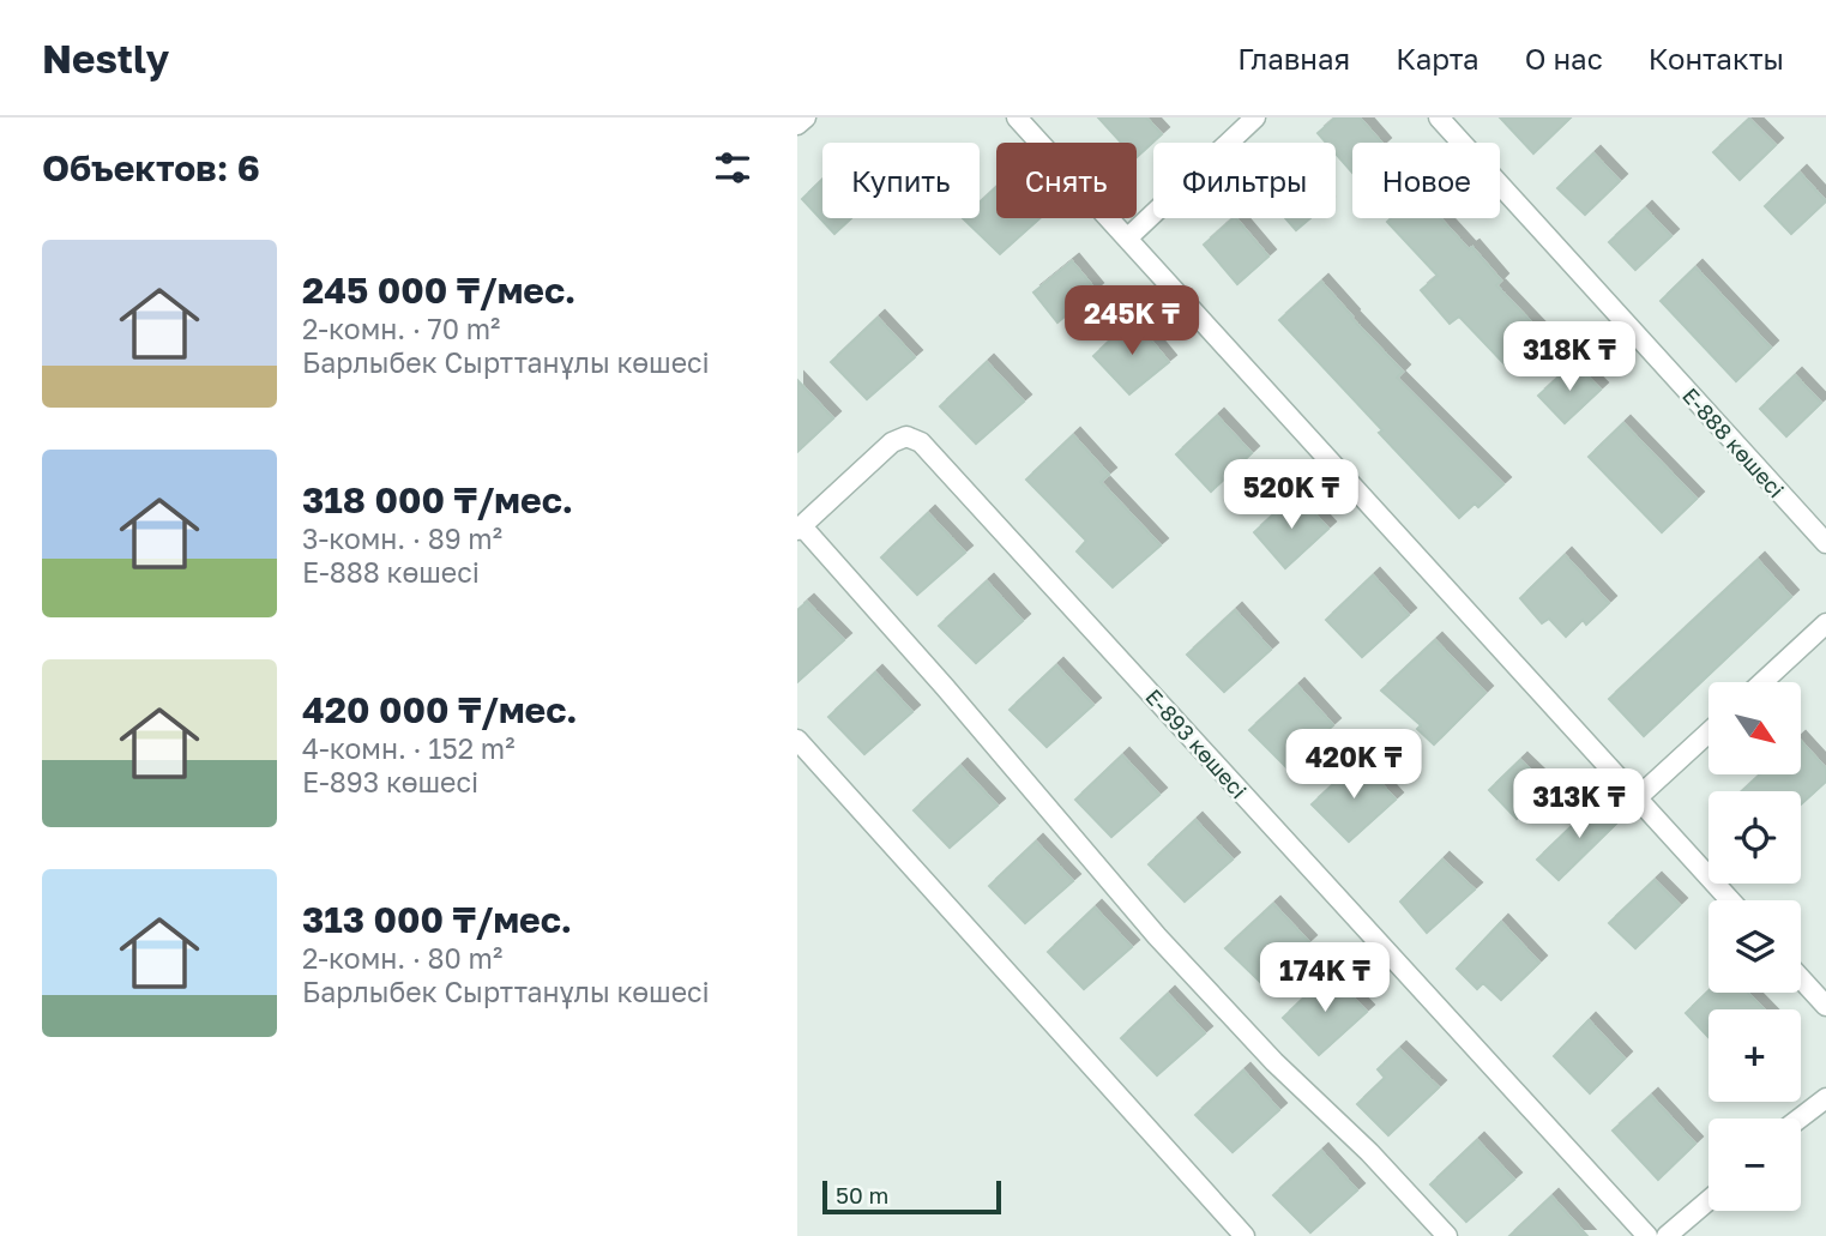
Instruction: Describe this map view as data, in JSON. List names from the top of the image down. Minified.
{"streets":{"street":["Е-888 көшесі","Е-893 көшесі"]},"scale_bar":"50 m","north":"bottom right","page":{"header":"Nestly","nav":["Главная","Карта","О нас","Контакты"],"heading":"Объектов: 6","chip":["Купить","Снять","Фильтры","Новое"],"list":[{"name":"245 000 ₸/мес.","note":"2-комн. · 70 m² · Барлыбек Сырттанұлы көшесі"},{"name":"318 000 ₸/мес.","note":"3-комн. · 89 m² · Е-888 көшесі"},{"name":"420 000 ₸/мес.","note":"4-комн. · 152 m² · Е-893 көшесі"},{"name":"313 000 ₸/мес.","note":"2-комн. · 80 m² · Барлыбек Сырттанұлы көшесі"}],"price":["245K ₸","318K ₸","520K ₸","420K ₸","313K ₸","174K ₸"],"map_buttons":["+","−"],"scale":"50 m"}}
